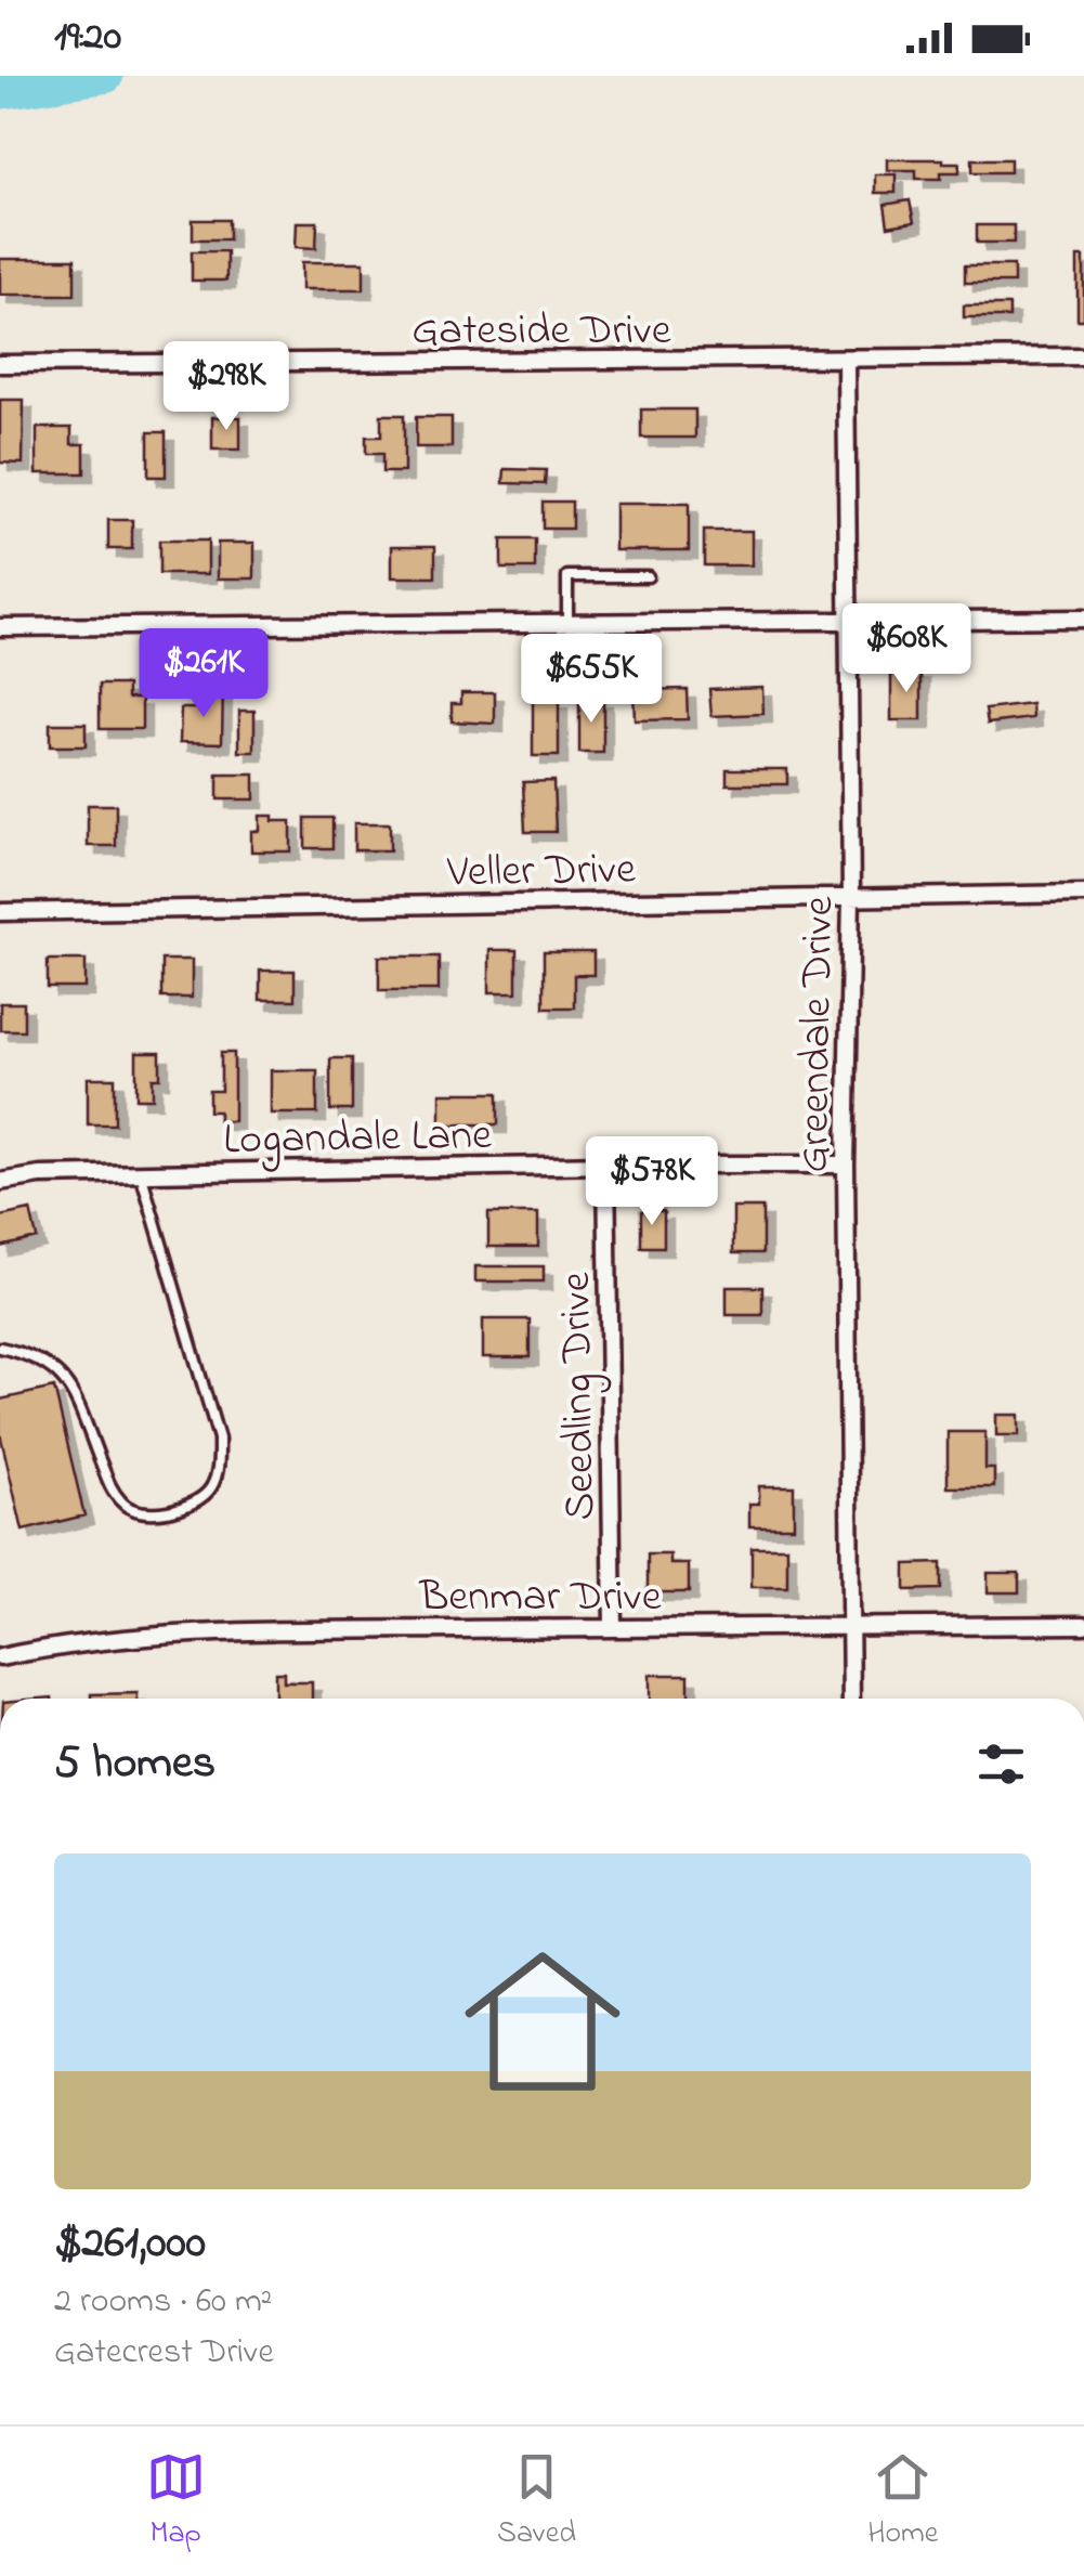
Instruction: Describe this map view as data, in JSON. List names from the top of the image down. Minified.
{"streets":{"street":["Gateside Drive","Veller Drive","Greendale Drive","Logandale Lane","Seedling Drive","Benmar Drive"]},"crossings":[["Gateside Drive","Greendale Drive"],["Veller Drive","Greendale Drive"],["Greendale Drive","Logandale Lane"],["Greendale Drive","Benmar Drive"],["Logandale Lane","Seedling Drive"],["Seedling Drive","Benmar Drive"]],"page":{"status":"19:20","price":["$298K","$608K","$261K","$655K","$578K"],"heading":"5 homes","list":[{"name":"$261,000","note":"2 rooms · 60 m² · Gatecrest Drive"}],"tabs":["Map","Saved","Home"]}}
